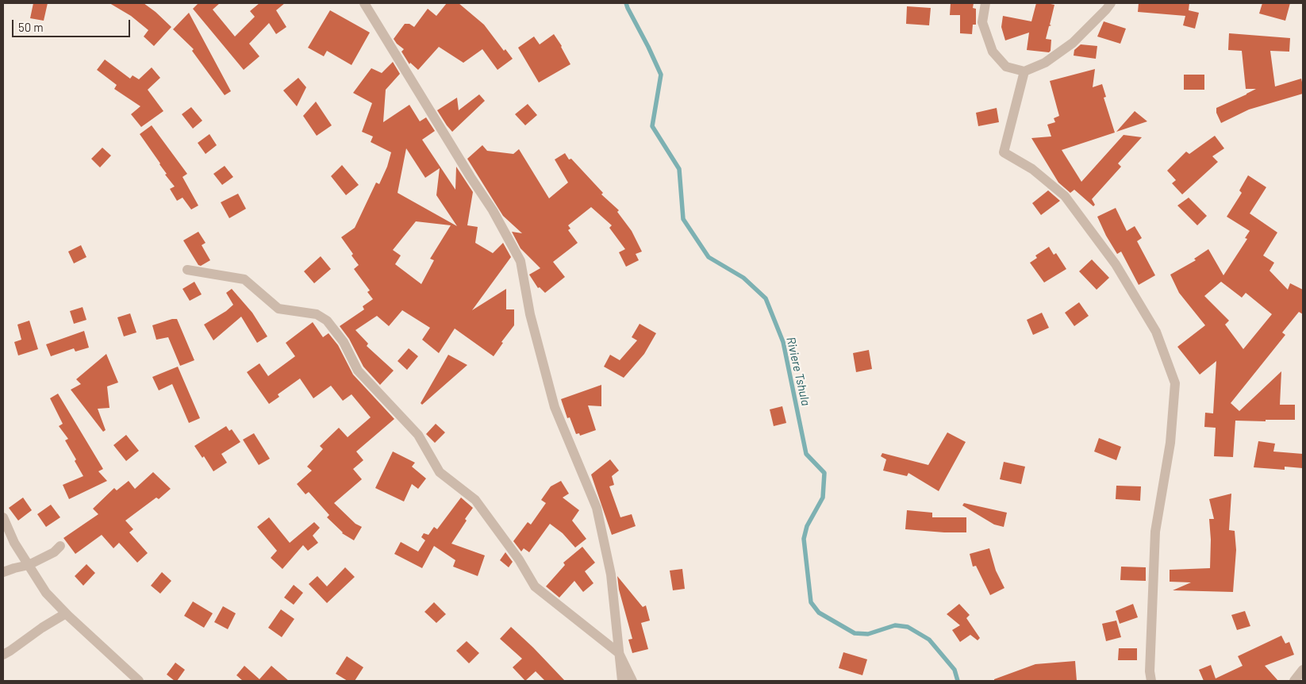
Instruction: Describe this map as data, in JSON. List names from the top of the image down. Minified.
{"water":["Riviere Tshula"],"scale_bar":"50 m"}
